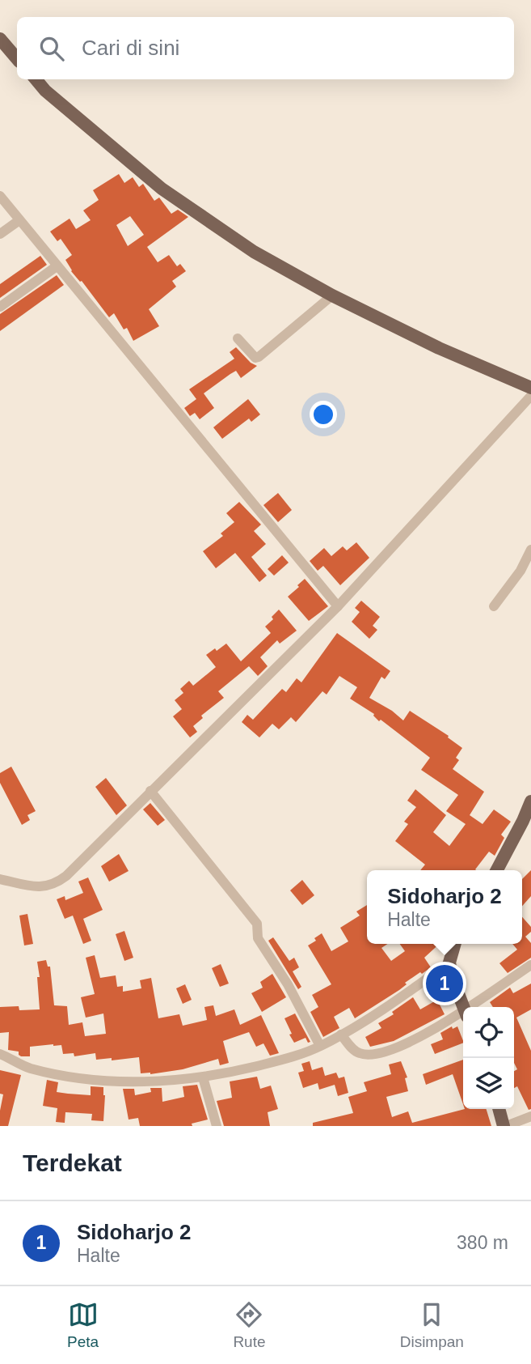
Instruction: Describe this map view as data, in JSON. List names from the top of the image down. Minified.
{"page":{"search":"Cari di sini","popup":["Sidoharjo 2","Halte"],"pins":"1","heading":"Terdekat","list":[{"mark":"1","name":"Sidoharjo 2","note":"Halte","value":"380 m"}],"nav":["Peta","Rute","Disimpan"]}}
